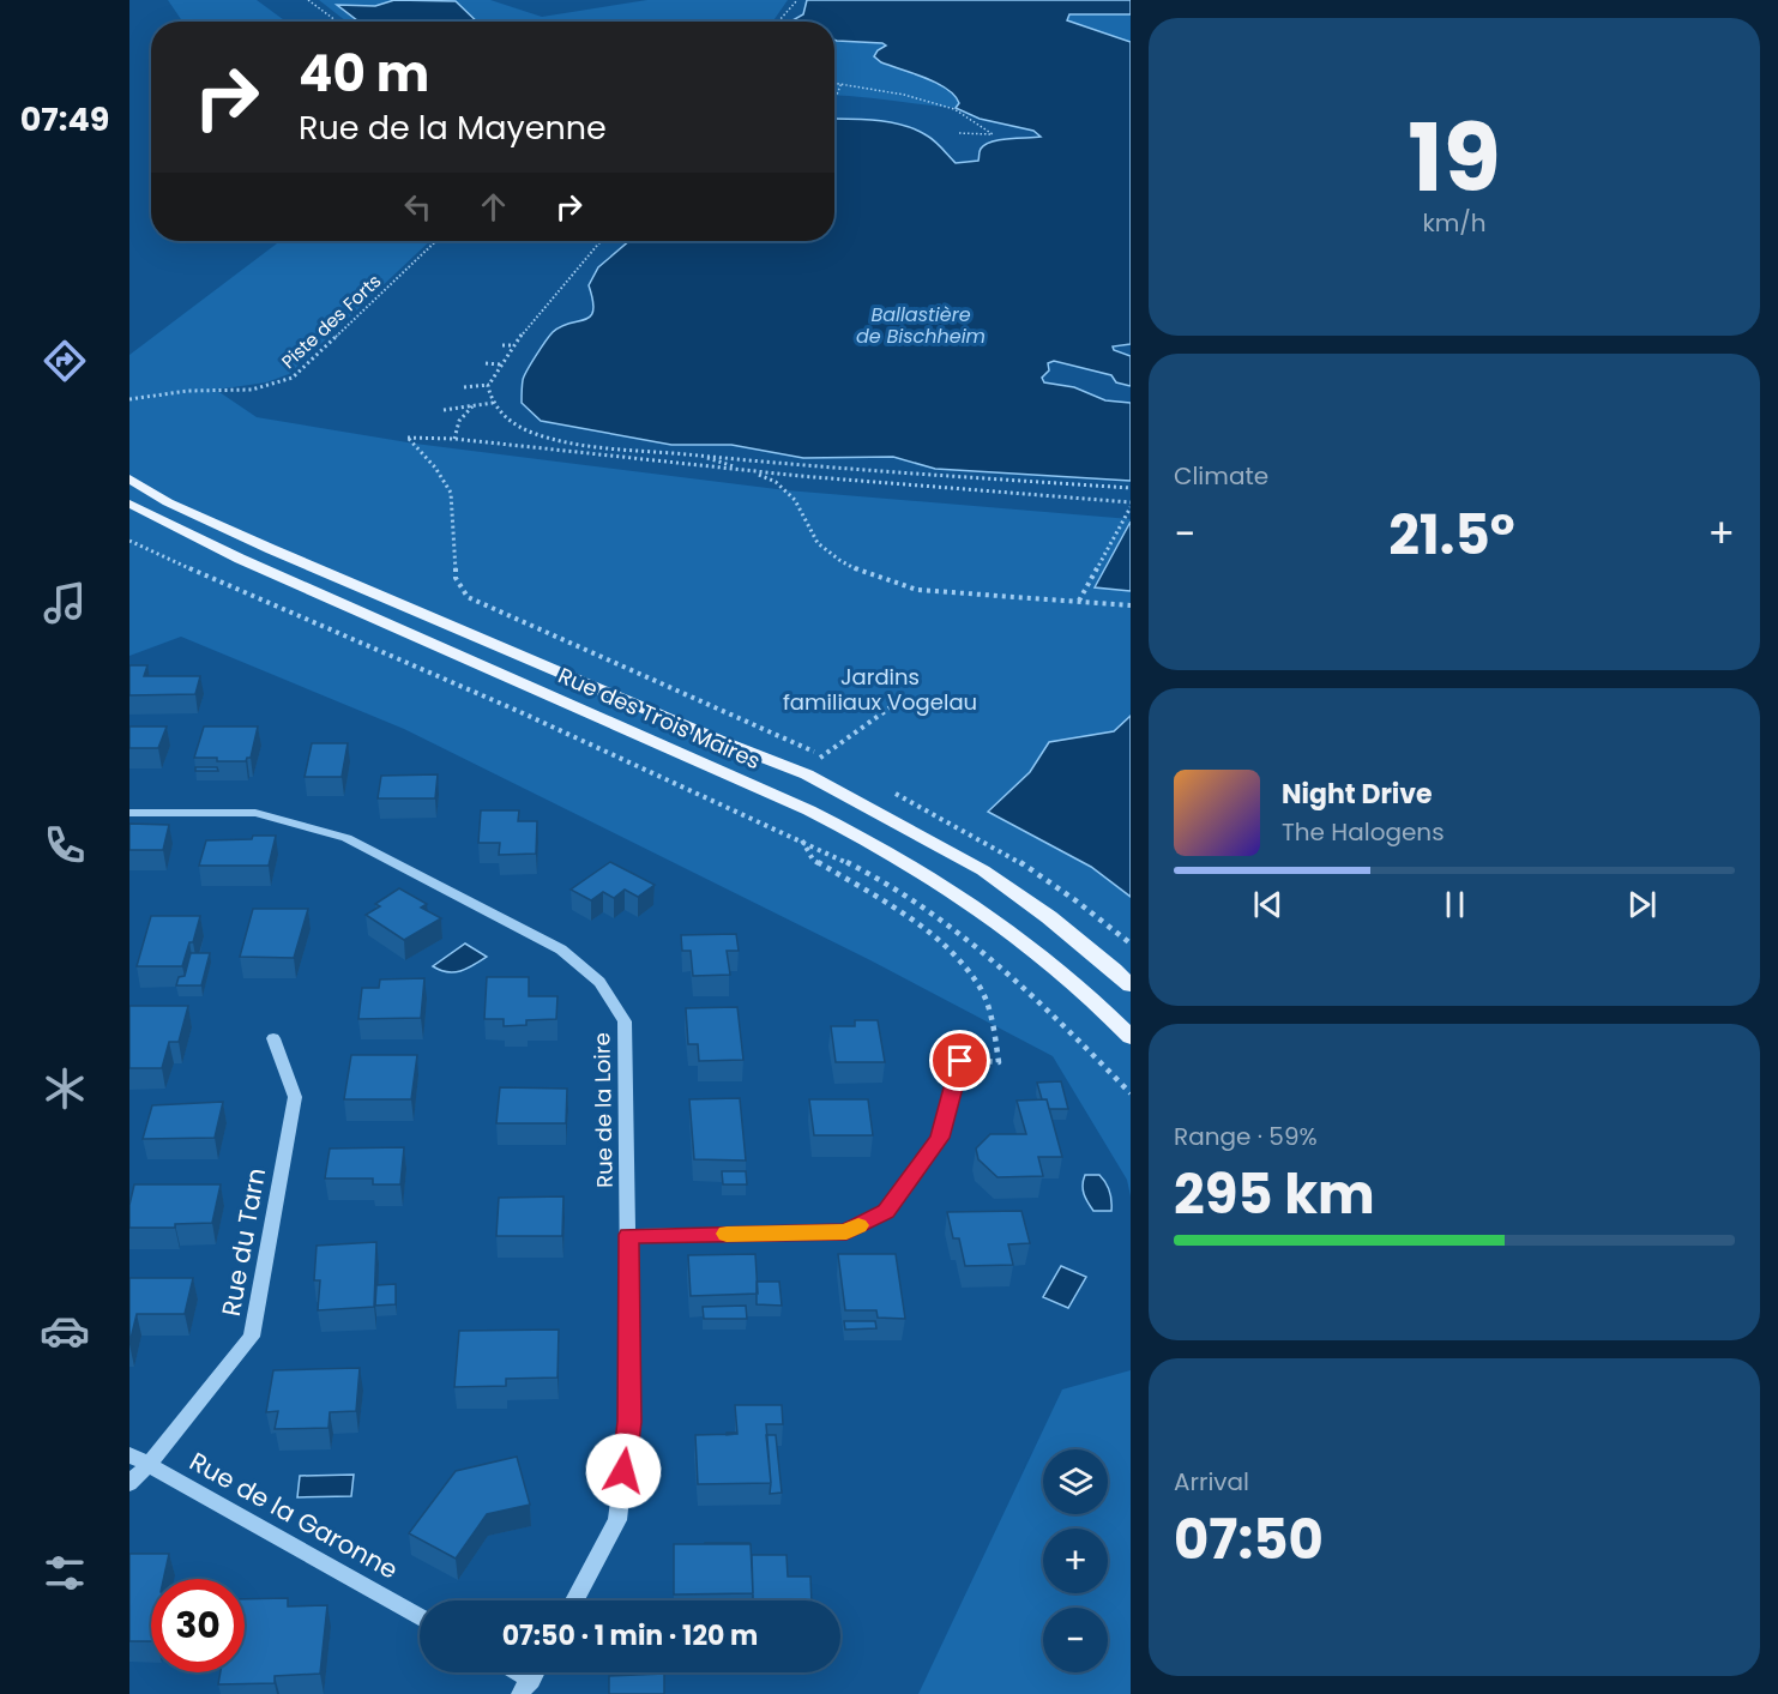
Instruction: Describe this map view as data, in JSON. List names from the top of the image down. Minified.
{"streets":{"main road":["Rue des Trois Maires"],"street":["Rue de la Loire","Rue du Tarn","Rue de la Garonne"],"path":["Piste des Forts"]},"crossings":[["Rue du Tarn","Rue de la Garonne"]],"water":["Ballastière de Bischheim"],"parks":["Jardins familiaux Vogelau"],"page":{"tabs":"07:49","tile":[["19","km/h"],"Climate",["Range · 59%","295 km"],["Arrival","07:50"]],"turn":["40 m","Rue de la Mayenne"],"heat":["−","21.5°","+"],"song":["Night Drive","The Halogens"],"map_buttons":["+","−"],"limit":"30","trip":"07:50 · 1 min · 120 m"}}
